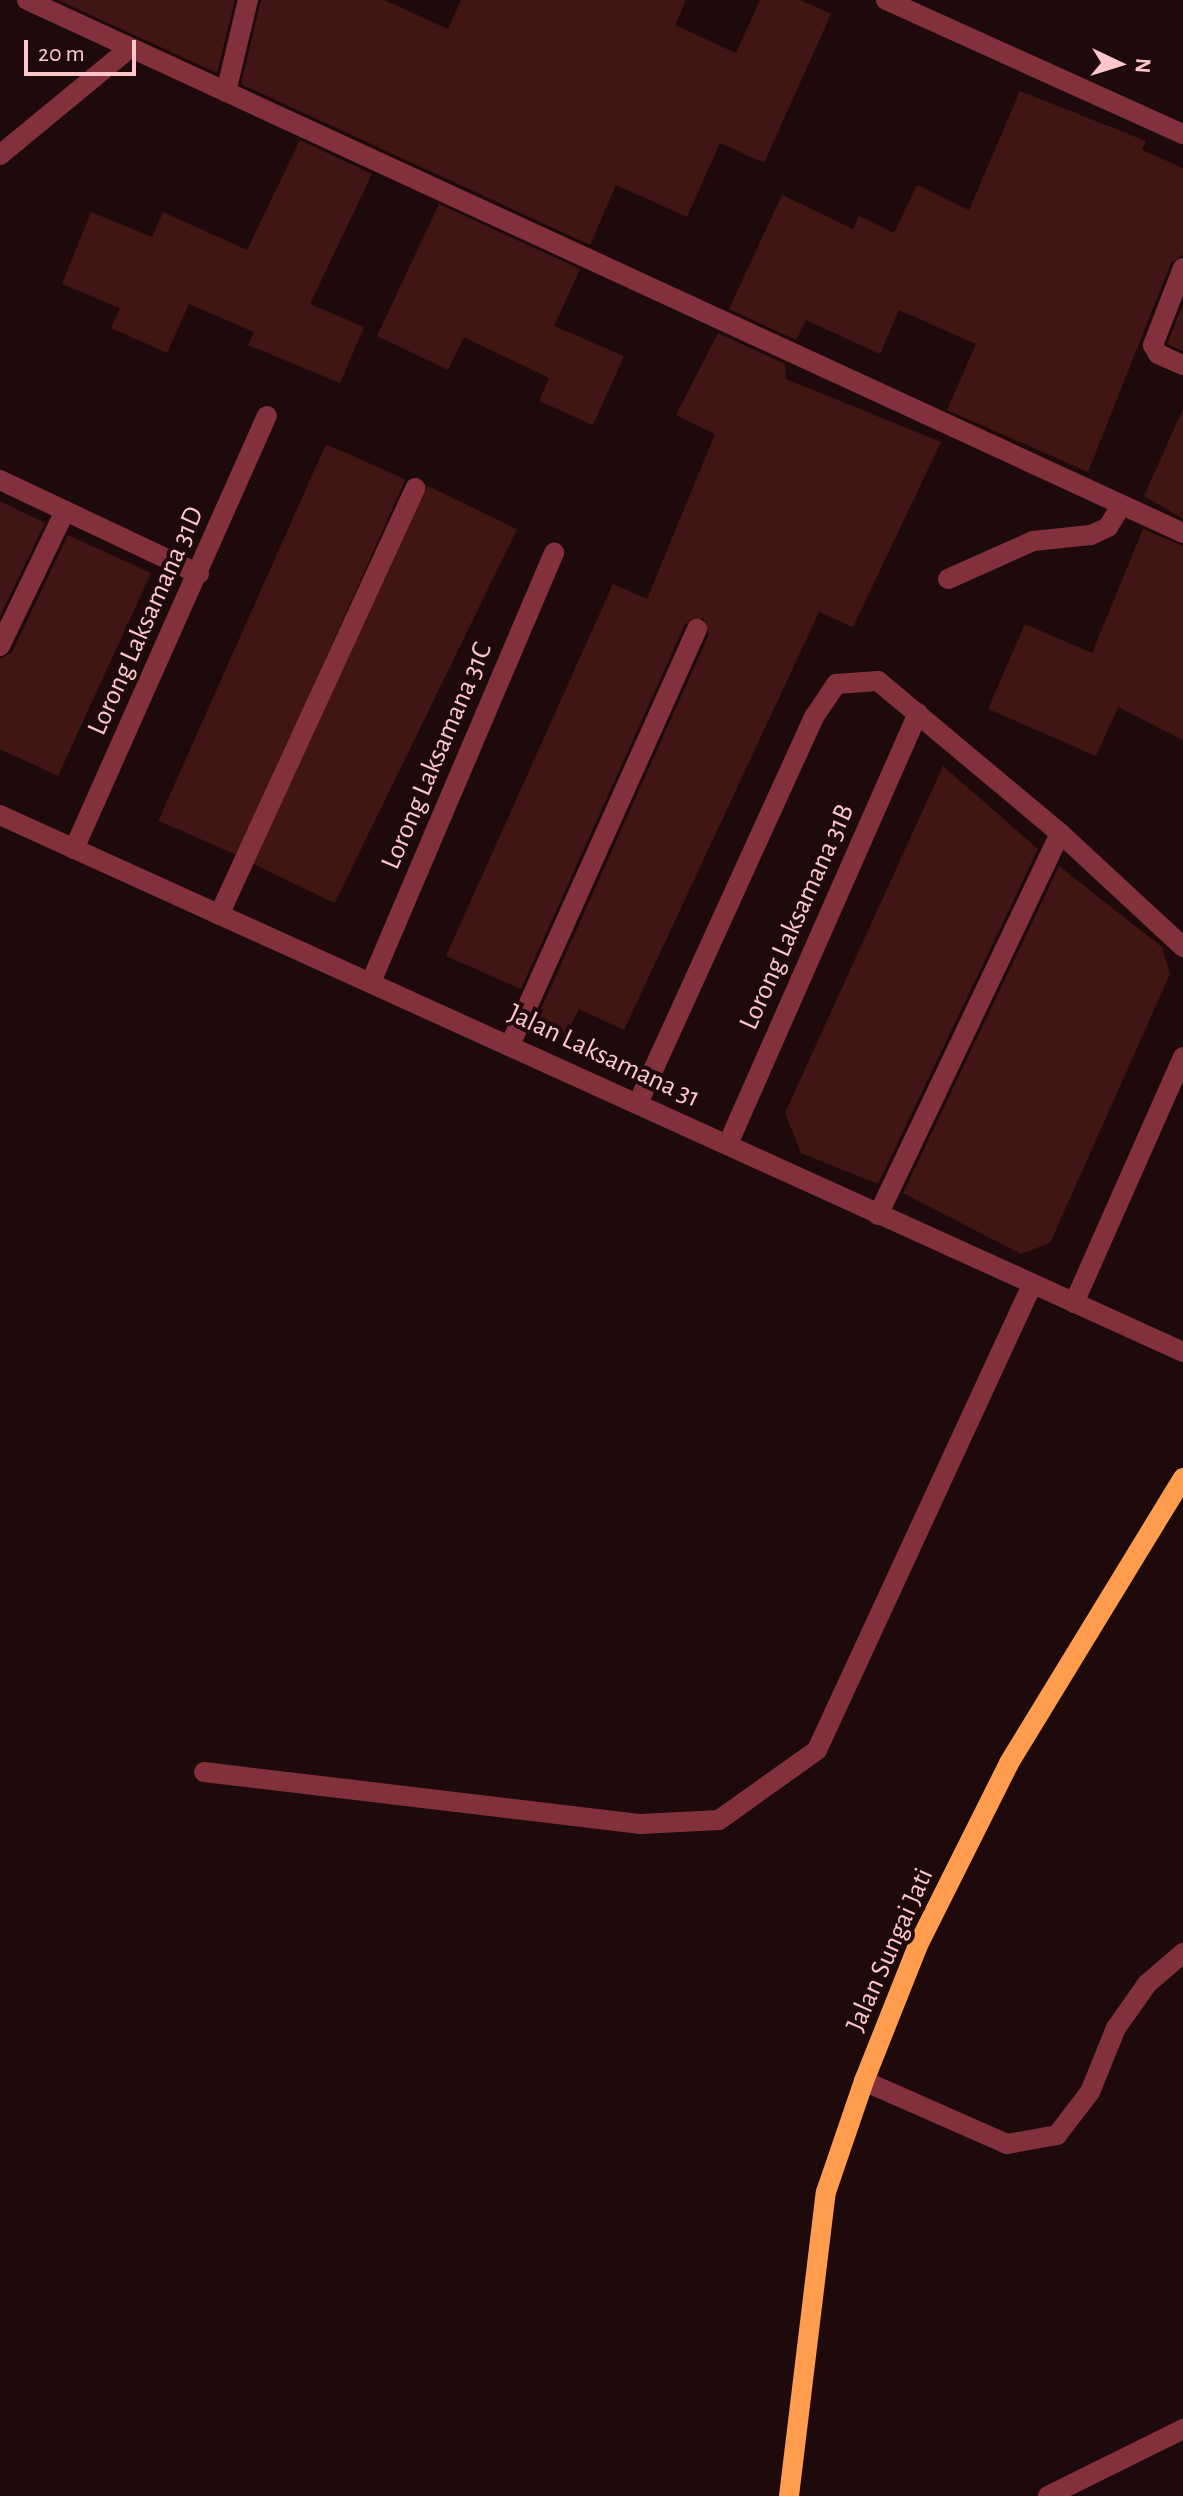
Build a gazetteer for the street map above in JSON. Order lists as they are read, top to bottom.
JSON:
{
  "streets": {
    "main road": ["Jalan Sungai Jati"],
    "street": [
      "Lorong Laksamana 31D",
      "Lorong Laksamana 31C",
      "Lorong Laksamana 31B",
      "Jalan Laksamana 31"
    ]
  },
  "crossings": [
    ["Lorong Laksamana 31D", "Jalan Laksamana 31"],
    ["Lorong Laksamana 31C", "Jalan Laksamana 31"],
    ["Lorong Laksamana 31B", "Jalan Laksamana 31"]
  ],
  "scale_bar": "20 m",
  "north": "right"
}
